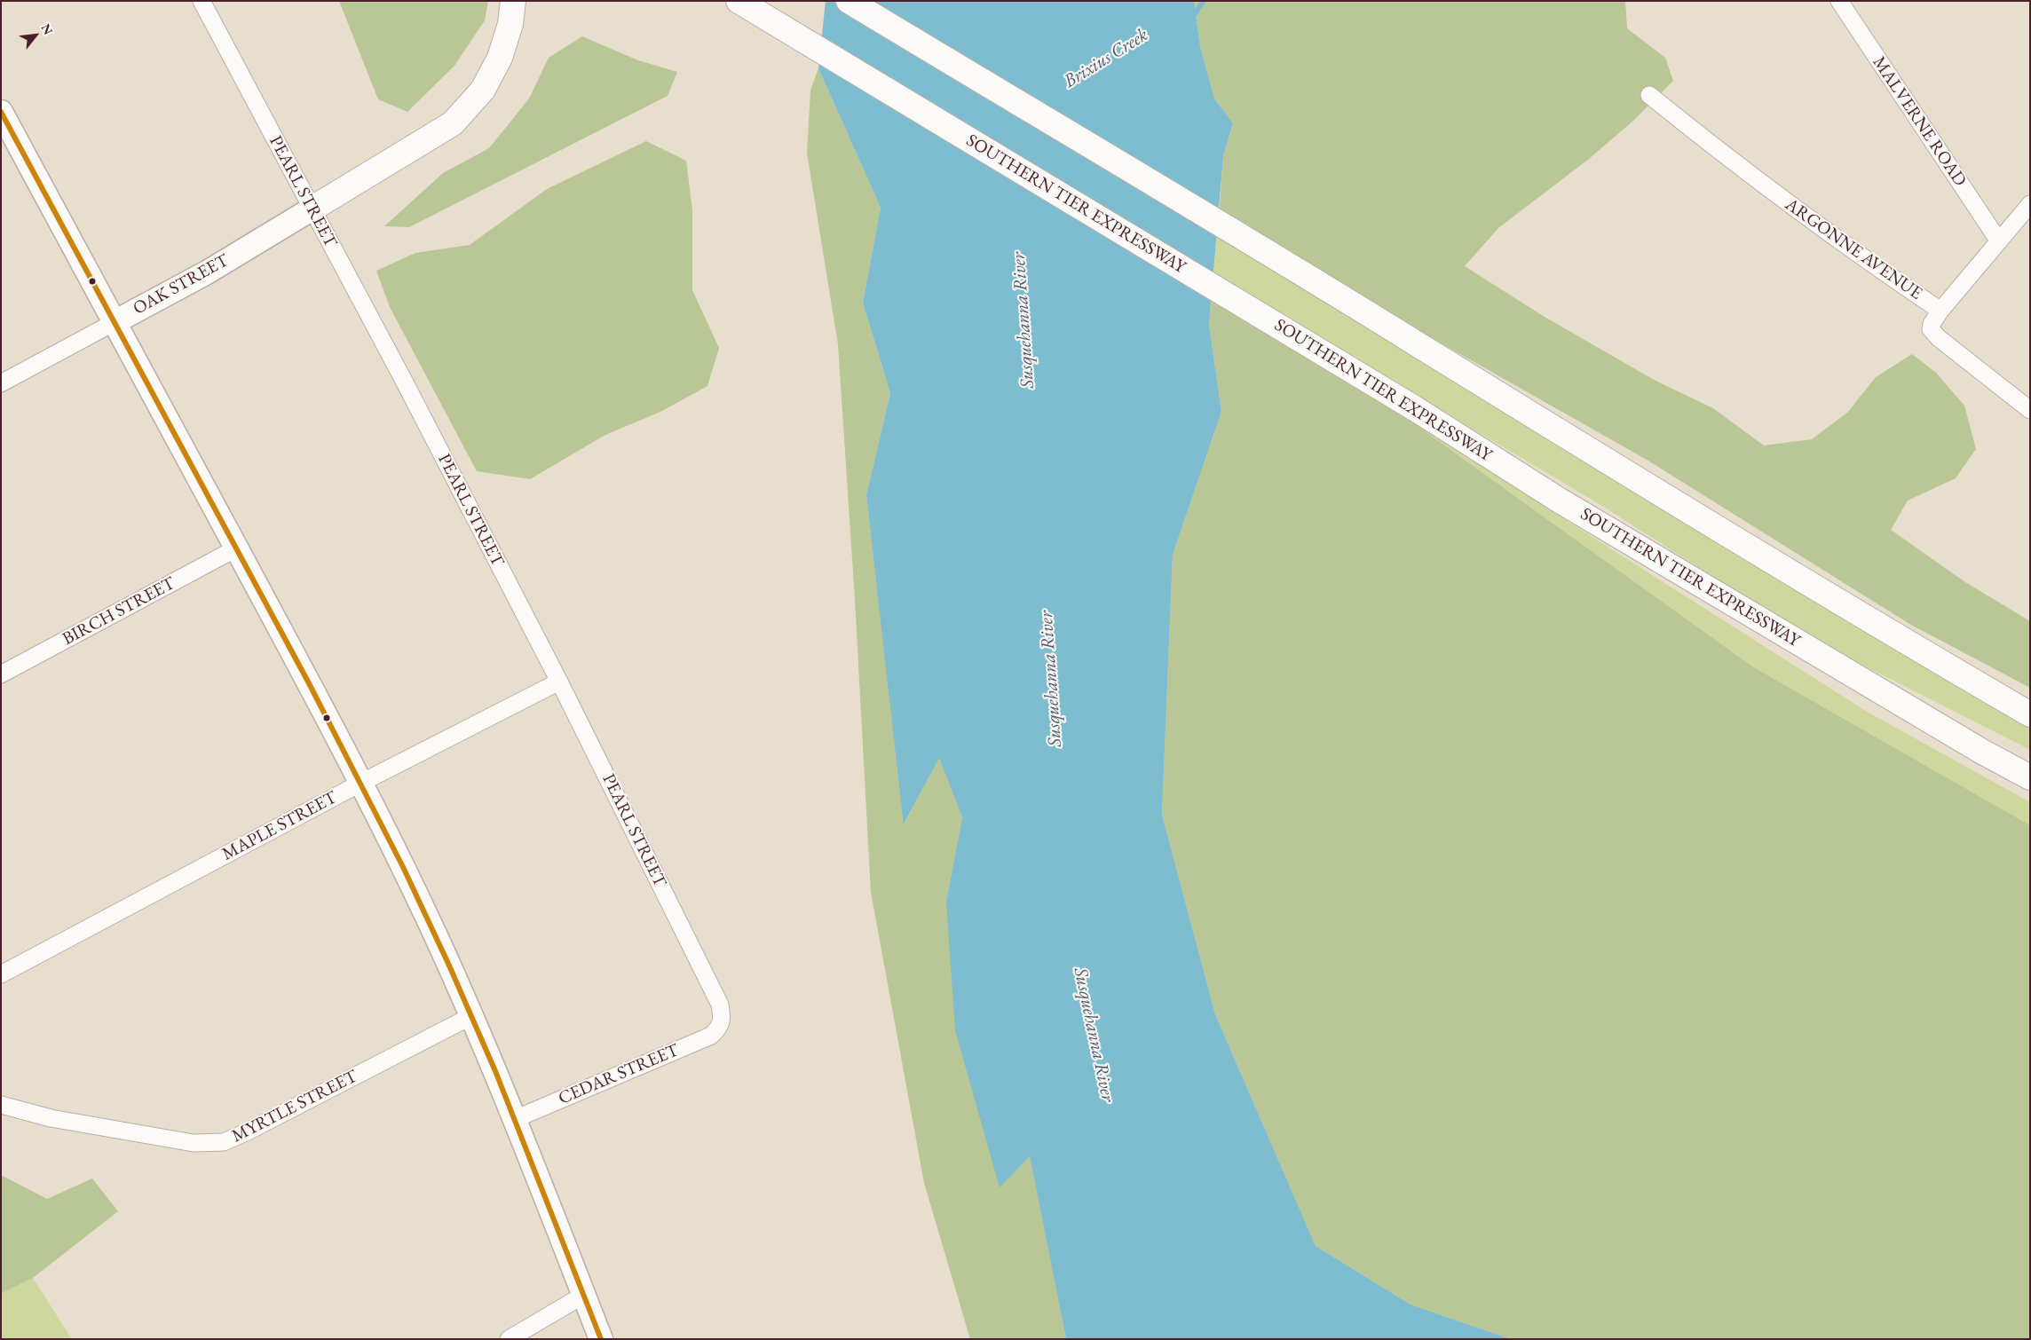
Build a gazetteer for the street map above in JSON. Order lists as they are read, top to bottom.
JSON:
{
  "streets": {
    "highway": ["SOUTHERN TIER EXPRESSWAY"],
    "street": [
      "MALVERNE ROAD",
      "PEARL STREET",
      "ARGONNE AVENUE",
      "OAK STREET",
      "BIRCH STREET",
      "MAPLE STREET",
      "CEDAR STREET",
      "MYRTLE STREET"
    ]
  },
  "crossings": [
    ["PEARL STREET", "OAK STREET"],
    ["PEARL STREET", "MAPLE STREET"],
    ["PEARL STREET", "CEDAR STREET"]
  ],
  "water": ["Brixius Creek", "Susquehanna River"],
  "north": "top right"
}
